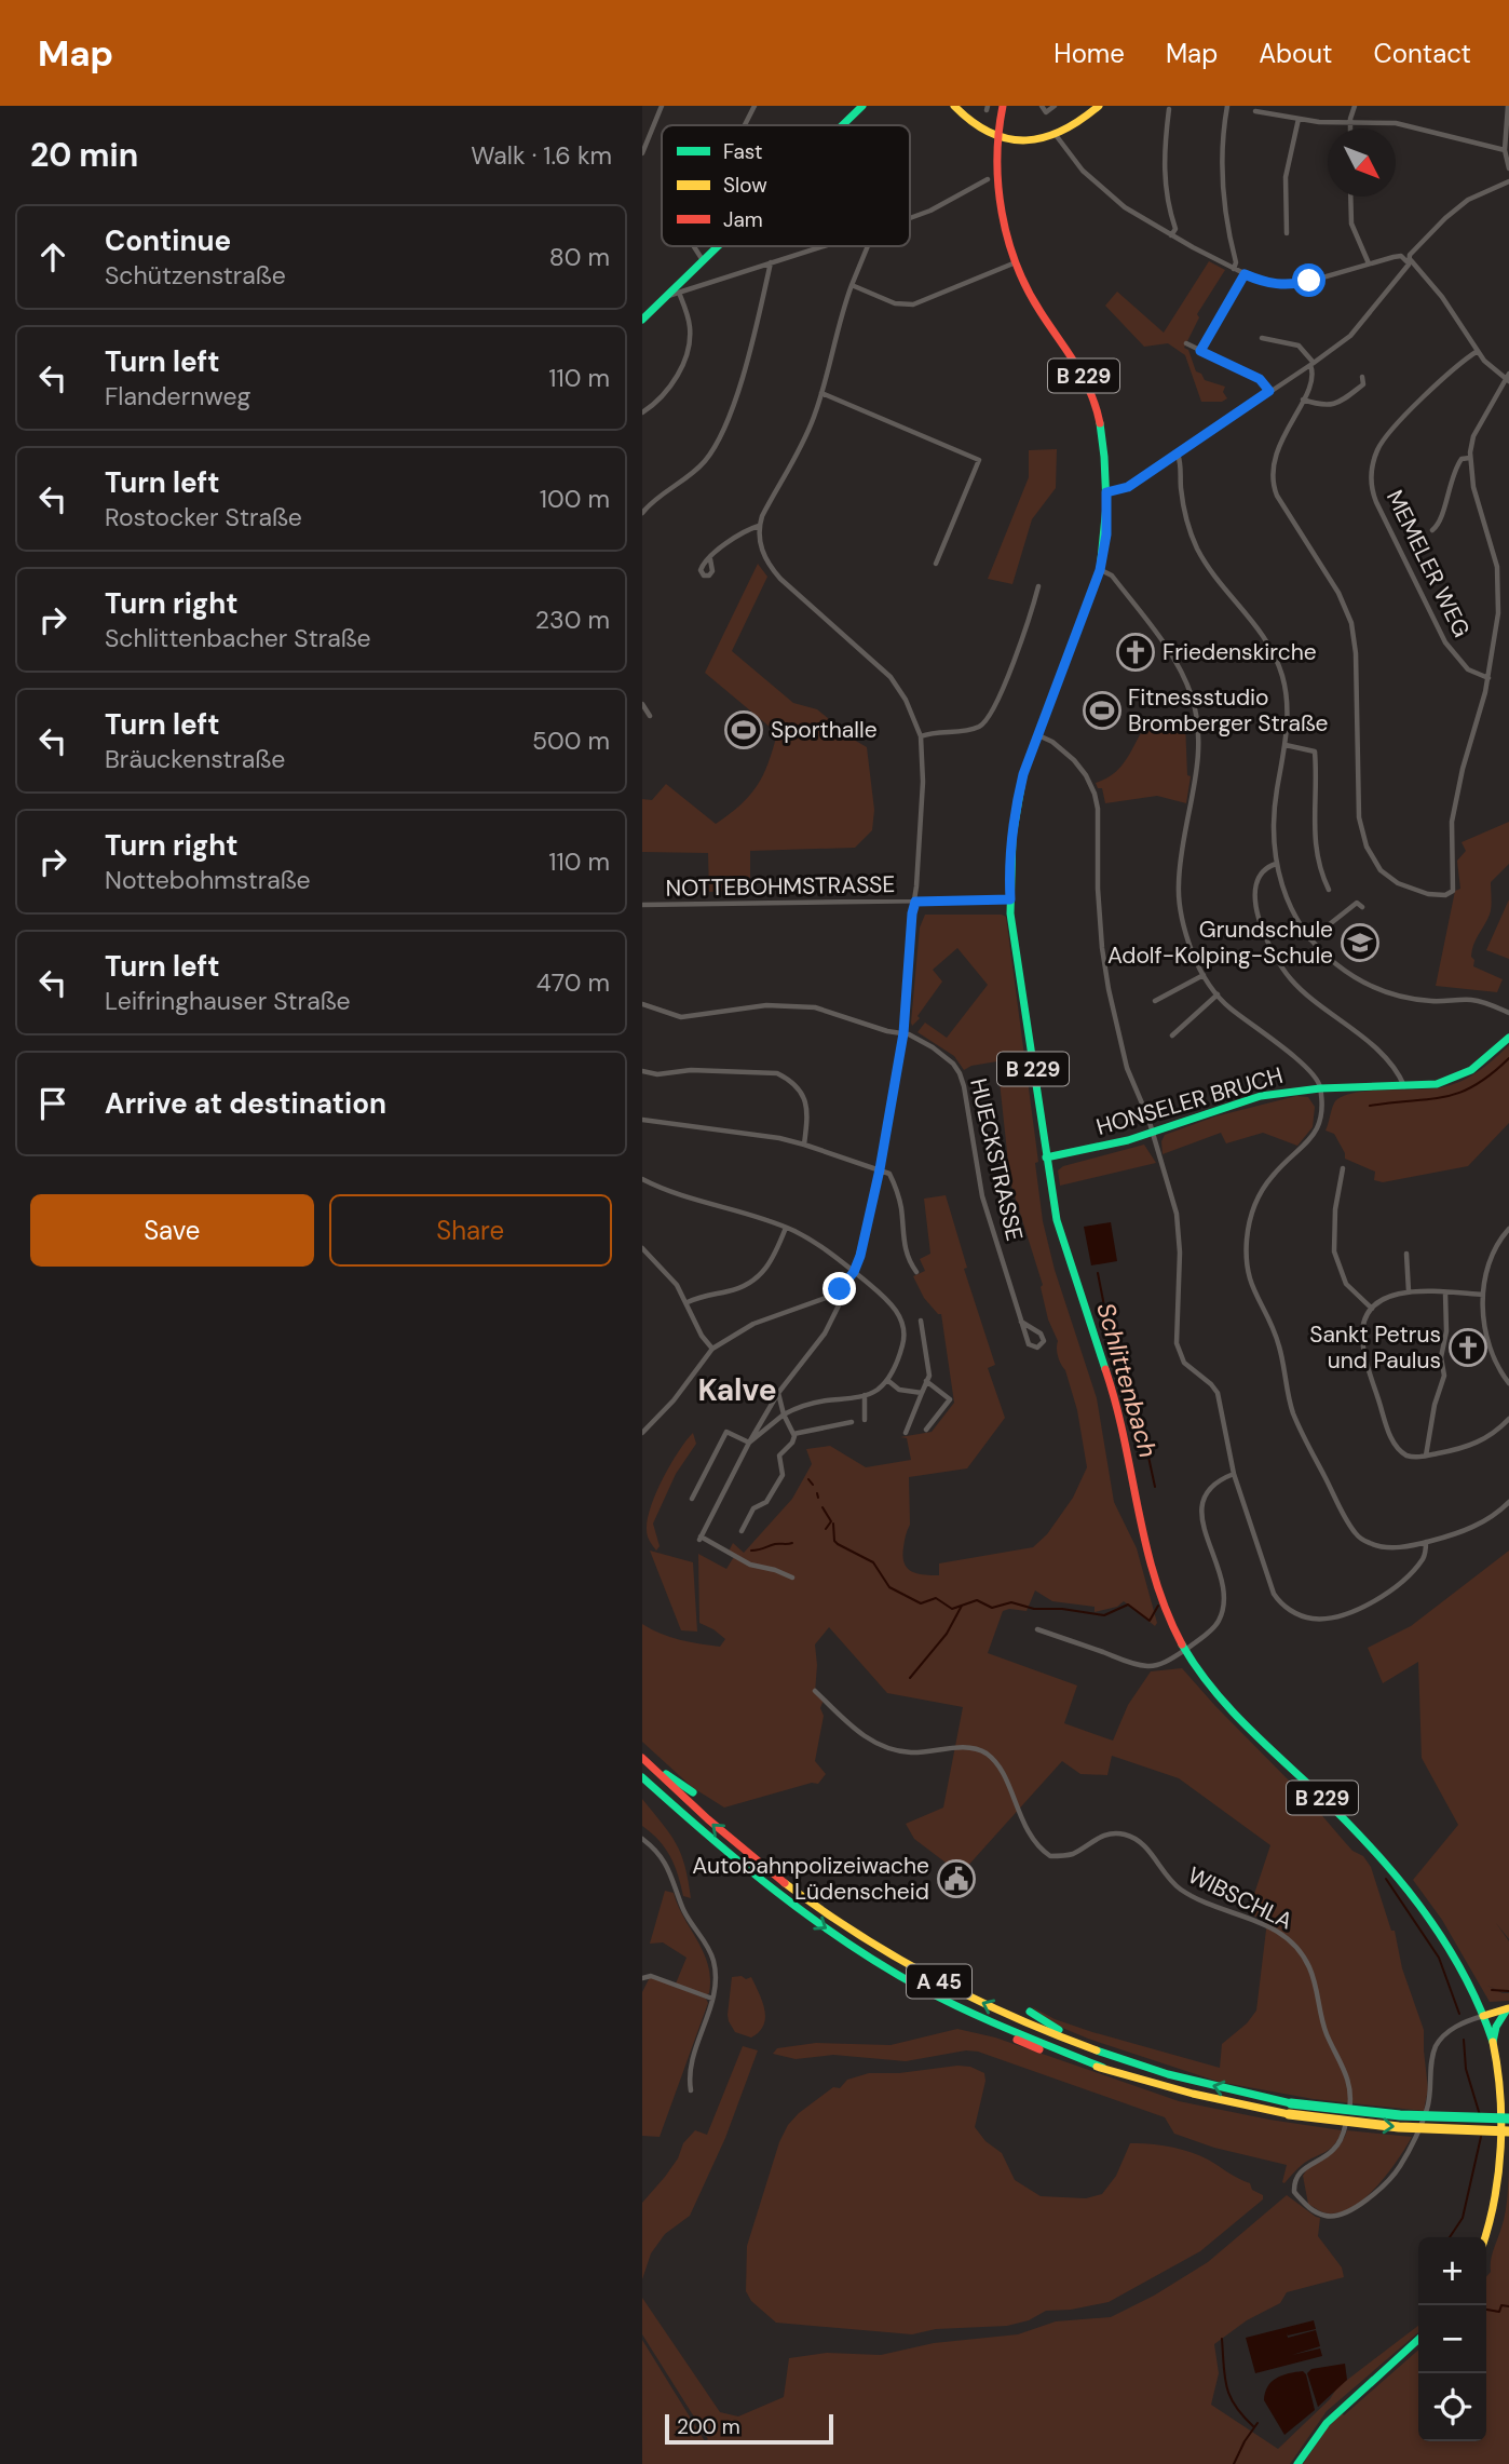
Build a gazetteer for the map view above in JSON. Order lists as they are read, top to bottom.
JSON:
{
  "streets": {
    "main road": ["B 229", "HONSELER BRUCH", "A 45"],
    "street": [
      "MEMELER WEG",
      "NOTTEBOHMSTRASSE",
      "HUECKSTRASSE",
      "WIBSCHLA"
    ]
  },
  "crossings": [
    ["B 229", "NOTTEBOHMSTRASSE"],
    ["B 229", "HONSELER BRUCH"],
    ["B 229", "WIBSCHLA"]
  ],
  "districts": ["Kalve"],
  "water": ["Schlittenbach"],
  "places": {
    "church": ["Friedenskirche", "Sankt Petrus und Paulus"],
    "sports": ["Fitnessstudio Bromberger Straße", "Sporthalle"],
    "school or university": ["Grundschule Adolf-Kolping-Schule"],
    "public building": ["Autobahnpolizeiwache Lüdenscheid"]
  },
  "legend": ["Fast", "Slow", "Jam"],
  "scale_bar": "200 m",
  "north": "bottom right",
  "page": {
    "header": "Map",
    "nav": [
      "Home",
      "Map",
      "About",
      "Contact"
    ],
    "heading": ["20 min", "Walk · 1.6 km"],
    "list": [
      ["Continue", "Schützenstraße", "80 m"],
      ["Turn left", "Flandernweg", "110 m"],
      ["Turn left", "Rostocker Straße", "100 m"],
      ["Turn right", "Schlittenbacher Straße", "230 m"],
      ["Turn left", "Bräuckenstraße", "500 m"],
      ["Turn right", "Nottebohmstraße", "110 m"],
      ["Turn left", "Leifringhauser Straße", "470 m"],
      "Arrive at destination"
    ],
    "buttons": ["Save", "Share"],
    "map_buttons": ["+", "−"],
    "scale": "200 m"
  }
}
